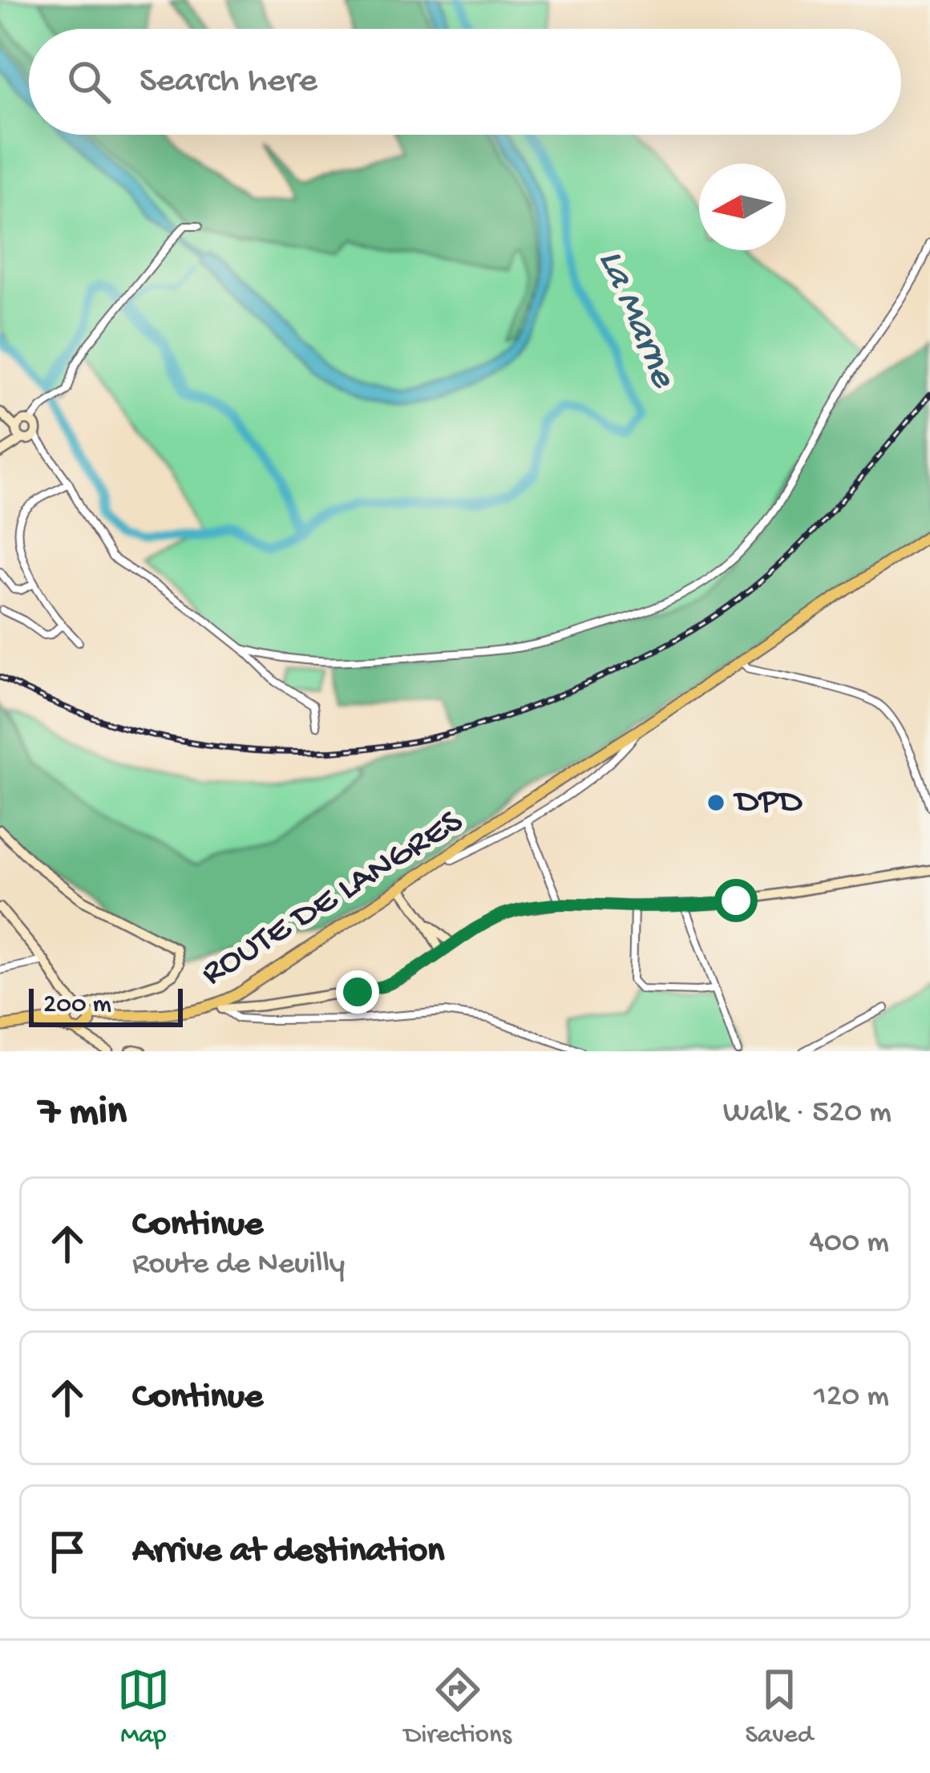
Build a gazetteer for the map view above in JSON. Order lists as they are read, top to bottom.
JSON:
{
  "streets": {
    "main road": ["ROUTE DE LANGRES"]
  },
  "water": ["La Marne"],
  "places": ["DPD"],
  "scale_bar": "200 m",
  "north": "left",
  "page": {
    "search": "Search here",
    "scale": "200 m",
    "heading": ["7 min", "Walk · 520 m"],
    "list": [
      ["Continue", "Route de Neuilly", "400 m"],
      ["Continue", "120 m"],
      "Arrive at destination"
    ],
    "nav": ["Map", "Directions", "Saved"]
  }
}
